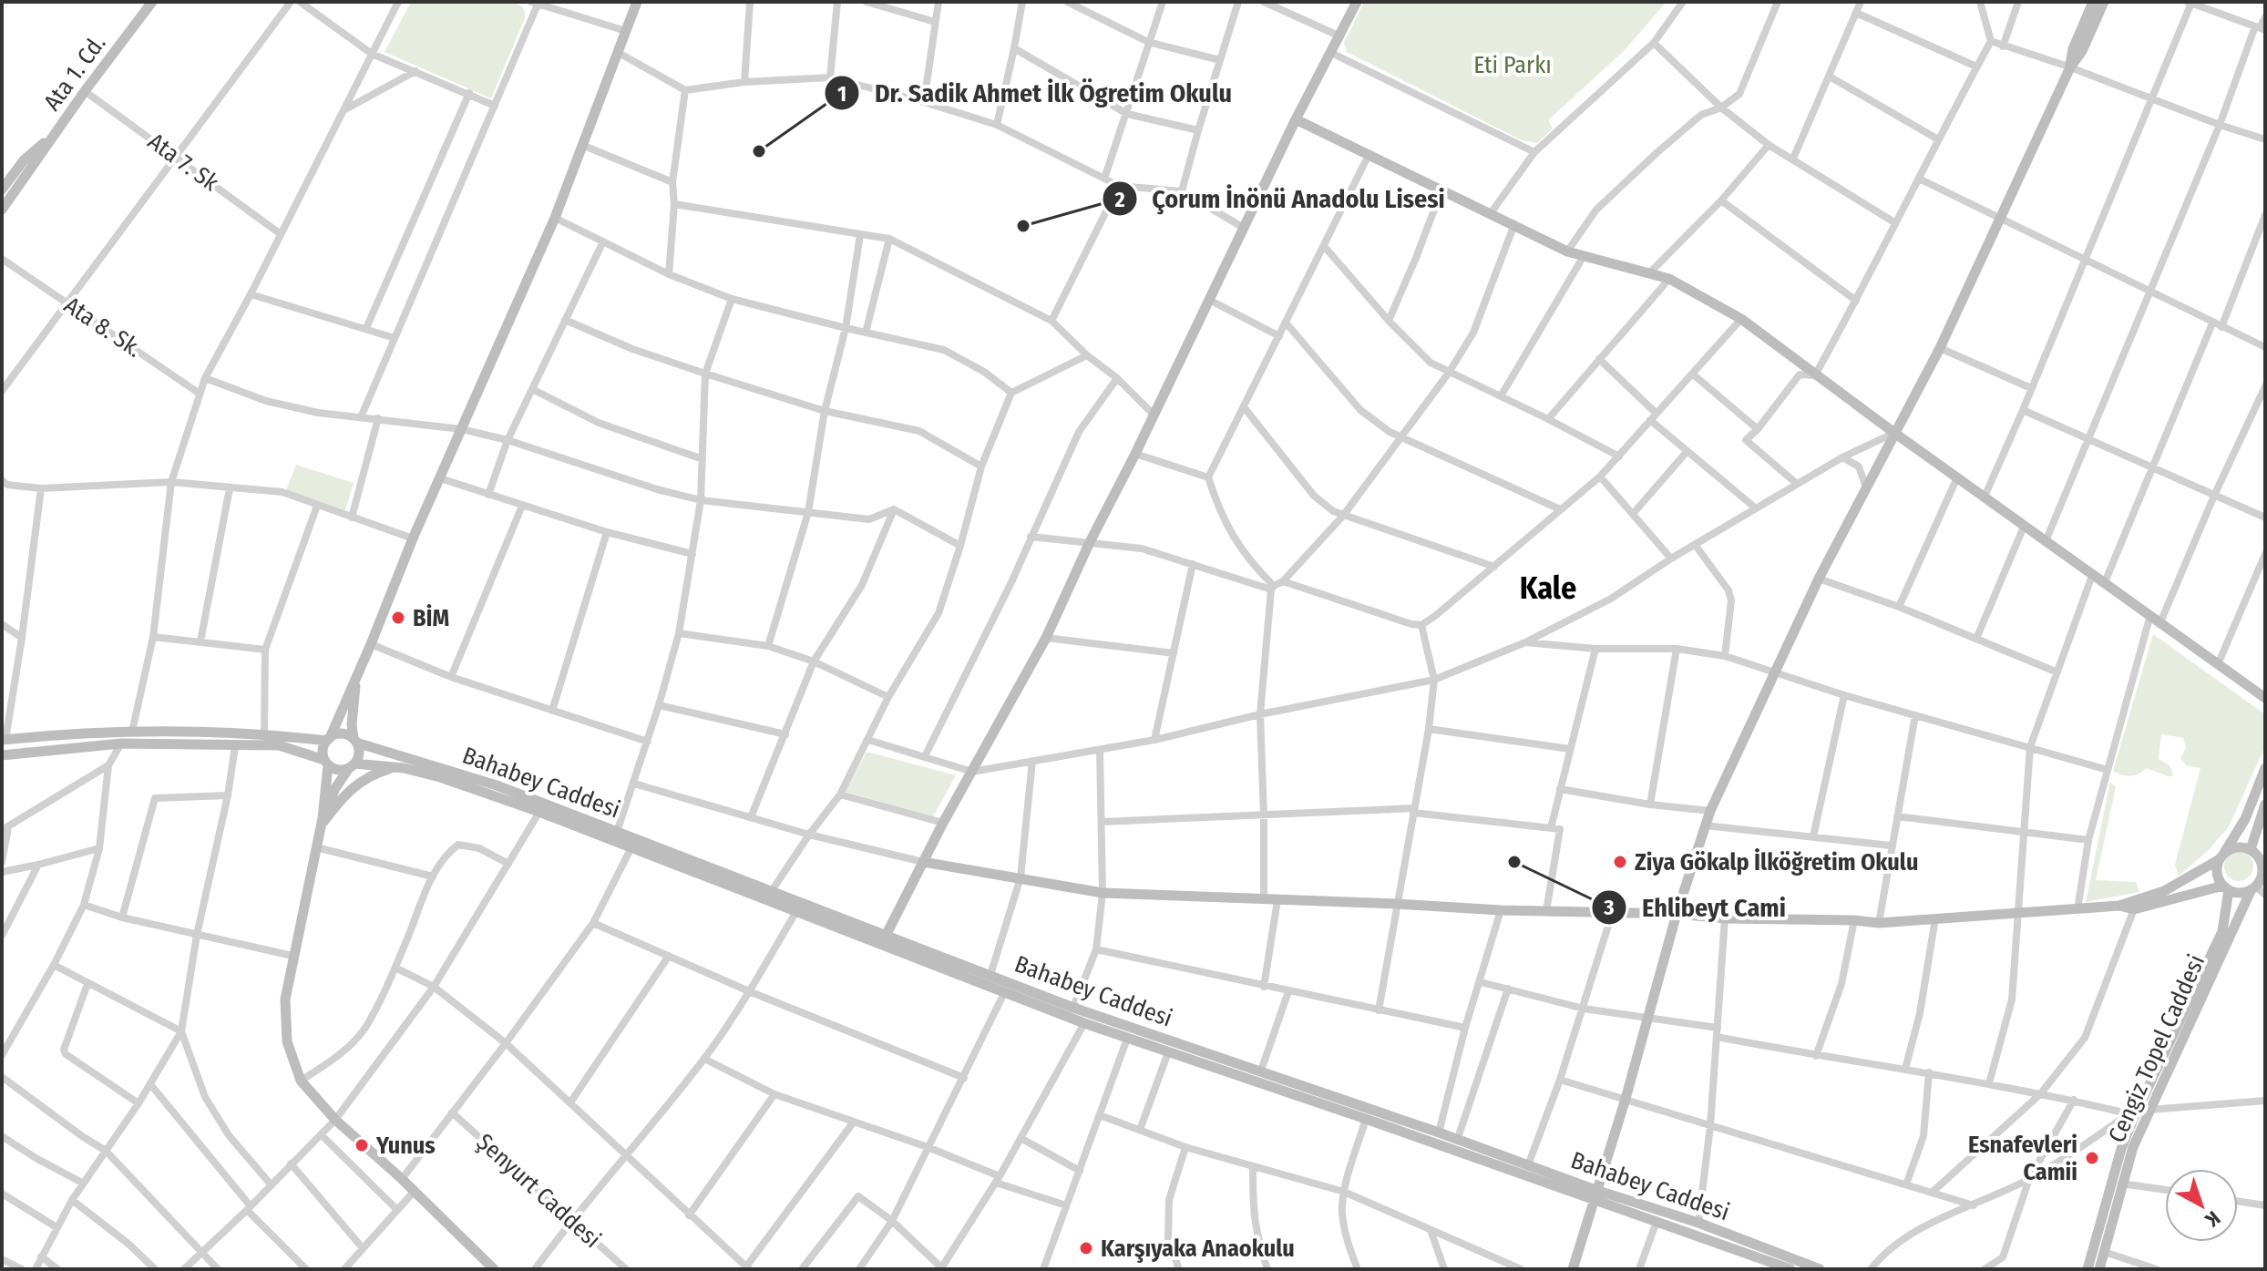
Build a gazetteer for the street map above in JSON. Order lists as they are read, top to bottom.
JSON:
{
  "streets": {
    "street": [
      "Ata 1. Cd.",
      "Ata 7. Sk",
      "Ata 8. Sk.",
      "Bahabey Caddesi",
      "Cengiz Topel Caddesi",
      "Şenyurt Caddesi"
    ]
  },
  "crossings": [
    ["Ata 1. Cd.", "Ata 7. Sk"]
  ],
  "districts": ["Kale"],
  "parks": ["Eti Parkı"],
  "places": [
    "Dr. Sadik Ahmet İlk Ögretim Okulu",
    "Çorum İnönü Anadolu Lisesi",
    "BİM",
    "Ehlibeyt Cami",
    "Ziya Gökalp İlköğretim Okulu",
    "Yunus",
    "Esnafevleri Camii",
    "Karşıyaka Anaokulu"
  ],
  "north": "bottom right"
}
